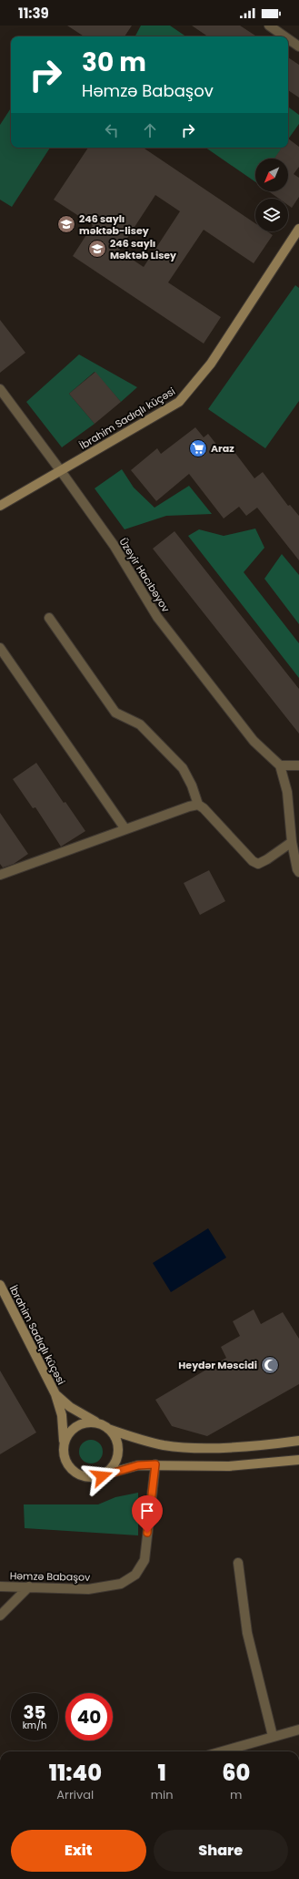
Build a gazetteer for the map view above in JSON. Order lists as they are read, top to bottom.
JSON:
{
  "streets": {
    "street": ["İbrahim Sadıqlı küçəsi", "Üzeyir Hacıbəyov", "Həmzə Babaşov"]
  },
  "crossings": [
    ["İbrahim Sadıqlı küçəsi", "Üzeyir Hacıbəyov"]
  ],
  "places": {
    "school or university": ["246 saylı məktəb-lisey", "246 saylı Məktəb Lisey"],
    "supermarket": ["Araz"],
    "mosque": ["Heydər Məscidi"]
  },
  "north": "bottom left",
  "page": {
    "status": "11:39",
    "turn": ["30 m", "Həmzə Babaşov"],
    "speed": "35 km/h",
    "limit": "40",
    "eta": [
      "11:40",
      "Arrival",
      "1",
      "min",
      "60",
      "m"
    ],
    "buttons": ["Exit", "Share"]
  }
}
